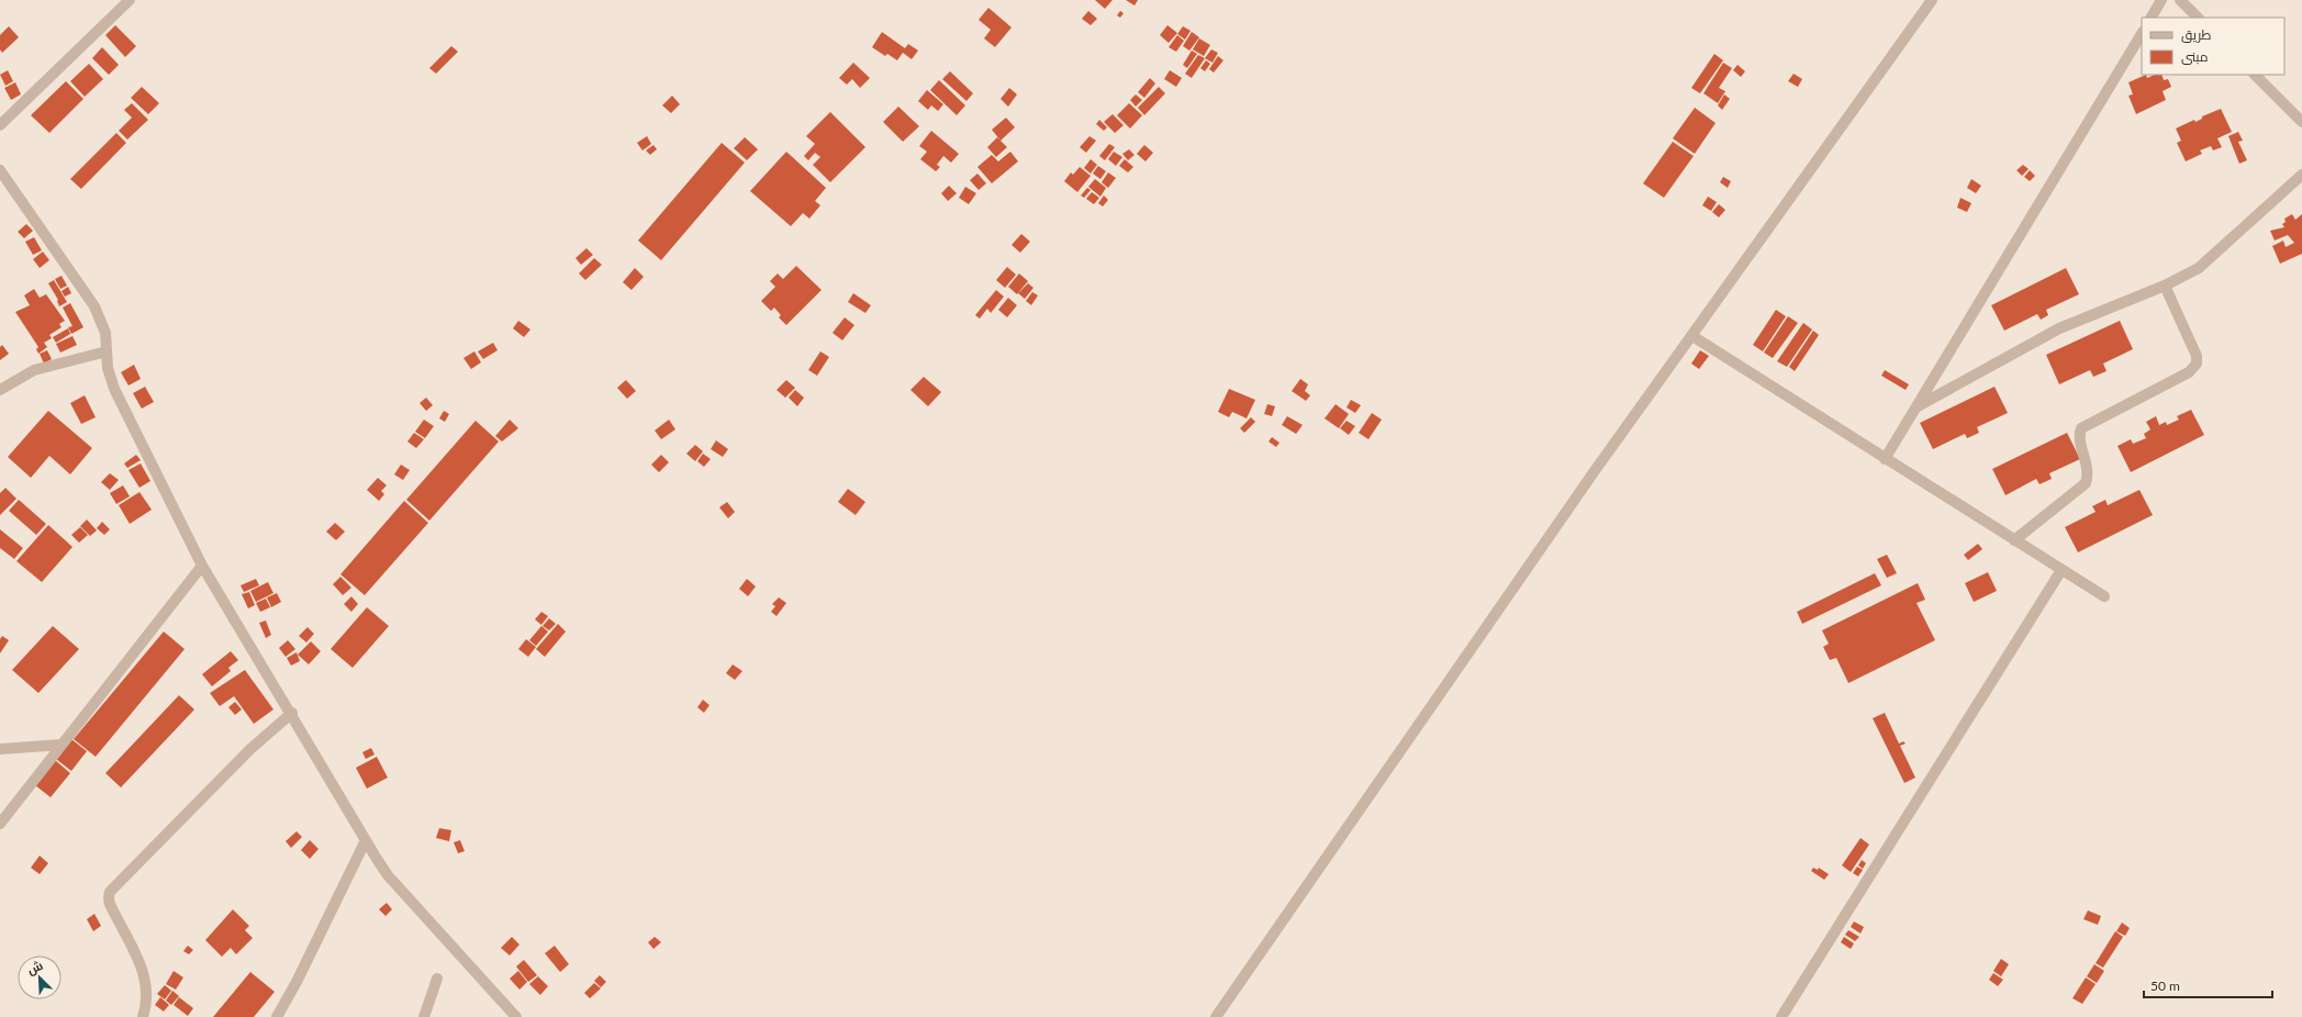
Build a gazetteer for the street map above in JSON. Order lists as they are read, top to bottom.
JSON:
{
  "legend": ["طريق", "مبنى"],
  "scale_bar": "50 m",
  "north": "top left"
}
